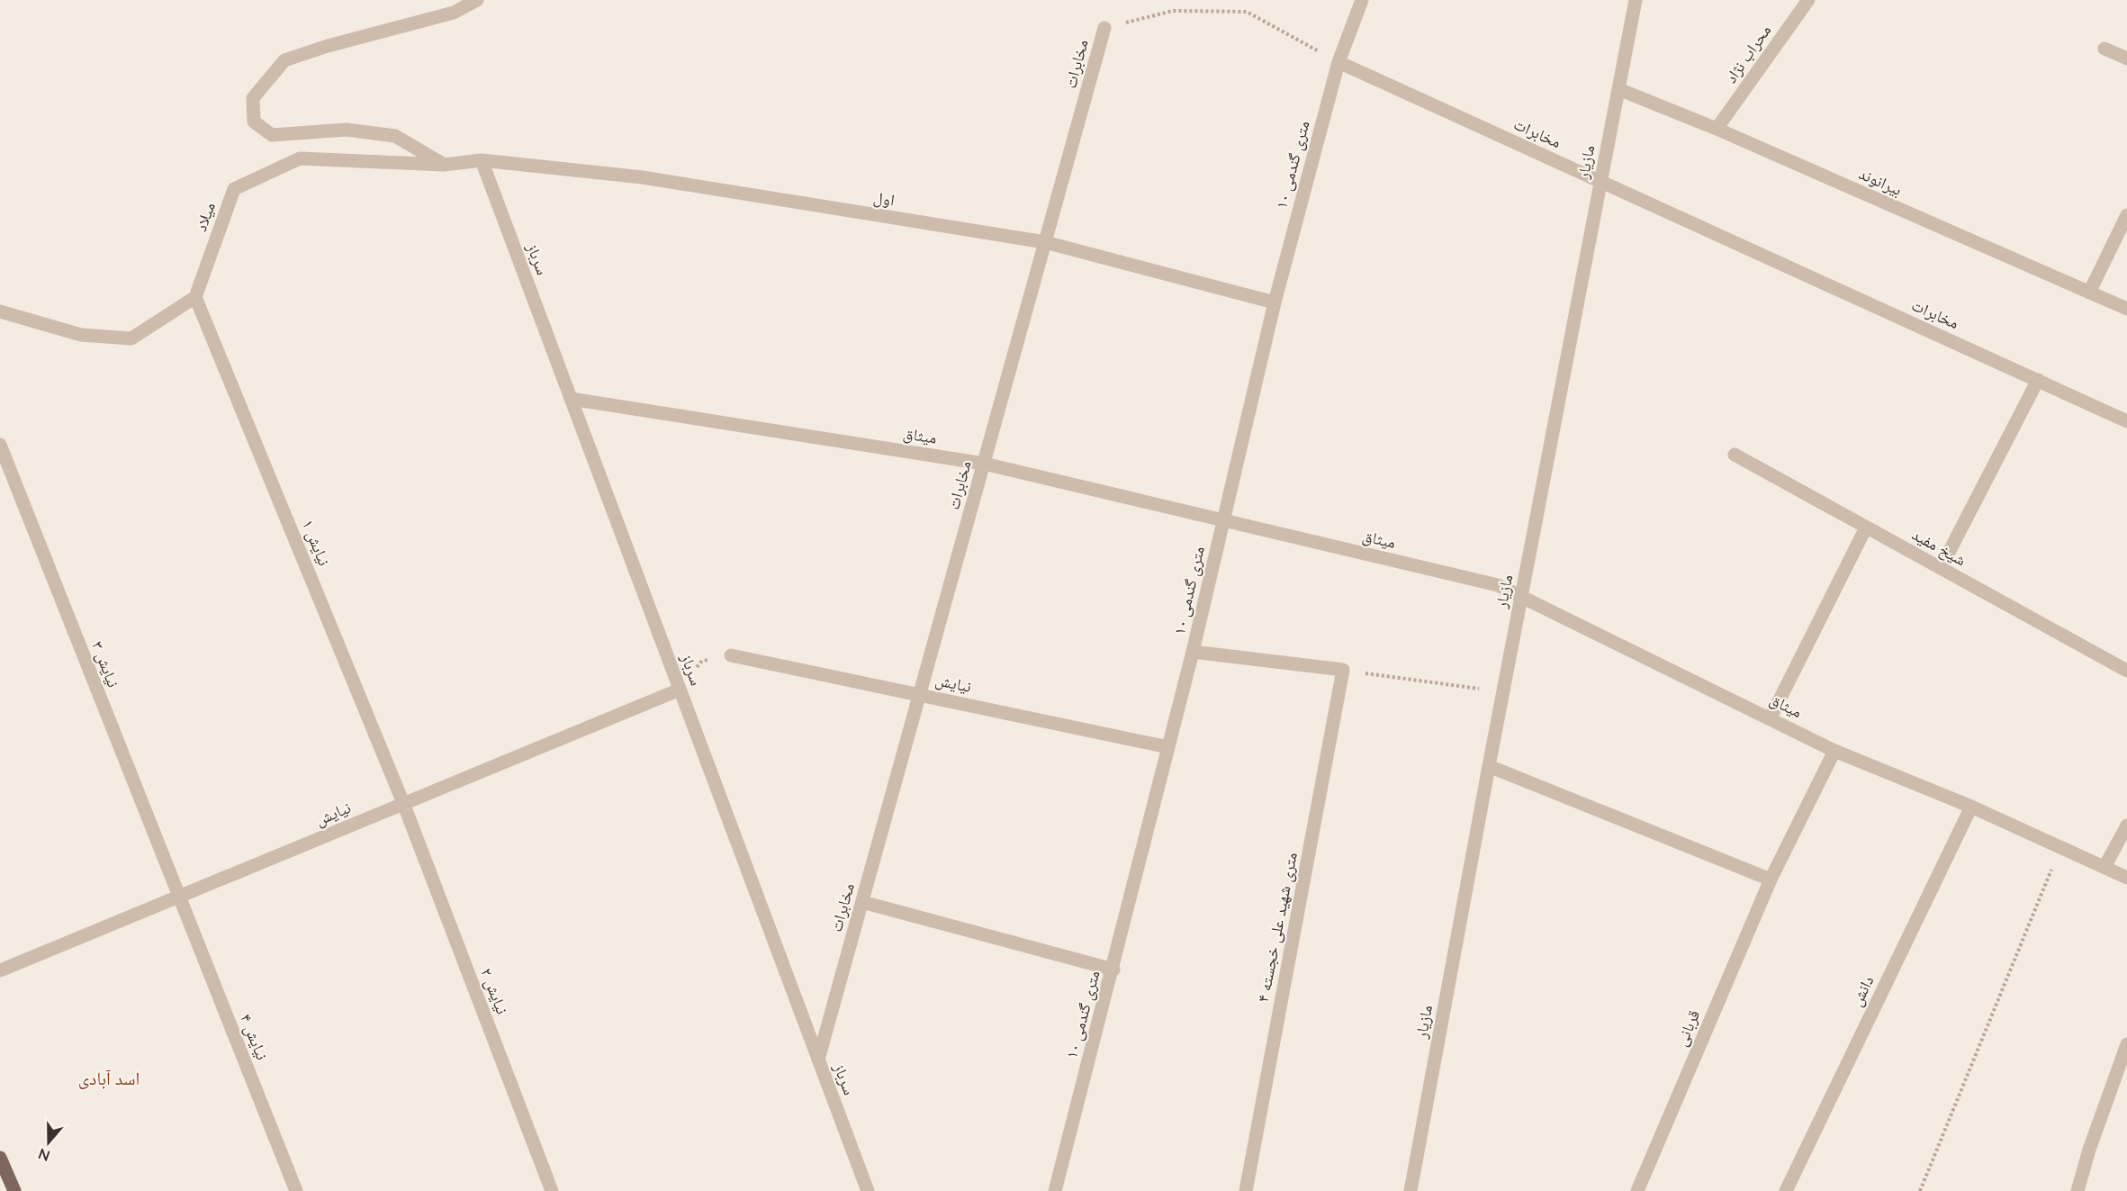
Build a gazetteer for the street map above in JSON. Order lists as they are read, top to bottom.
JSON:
{
  "streets": {
    "street": [
      "محراب نژاد",
      "مخابرات",
      "مازیار",
      "۱۰ متری گندمی",
      "بیرانوند",
      "اول",
      "میلاد",
      "سرباز",
      "میثاق",
      "نیایش ۱",
      "شیخ مفید",
      "نیایش ۳",
      "نیایش",
      "۴ متری شهید علی خجسته",
      "نیایش ۲",
      "دانش",
      "قربانی",
      "نیایش ۴"
    ]
  },
  "crossings": [
    ["محراب نژاد", "بیرانوند"],
    ["مخابرات", "مازیار"],
    ["مخابرات", "۱۰ متری گندمی"],
    ["مخابرات", "اول"],
    ["مخابرات", "سرباز"],
    ["مخابرات", "میثاق"],
    ["مخابرات", "نیایش"],
    ["مازیار", "بیرانوند"],
    ["مازیار", "میثاق"],
    ["۱۰ متری گندمی", "اول"],
    ["۱۰ متری گندمی", "میثاق"],
    ["۱۰ متری گندمی", "نیایش"],
    ["اول", "میلاد"],
    ["اول", "سرباز"],
    ["میلاد", "سرباز"],
    ["میلاد", "نیایش ۱"],
    ["سرباز", "میثاق"],
    ["سرباز", "نیایش"],
    ["میثاق", "دانش"],
    ["میثاق", "قربانی"],
    ["نیایش ۱", "نیایش"],
    ["نیایش ۱", "نیایش ۲"],
    ["نیایش ۳", "نیایش"],
    ["نیایش ۳", "نیایش ۴"],
    ["نیایش", "نیایش ۲"],
    ["نیایش", "نیایش ۴"]
  ],
  "districts": ["اسد آبادی"],
  "north": "bottom"
}
